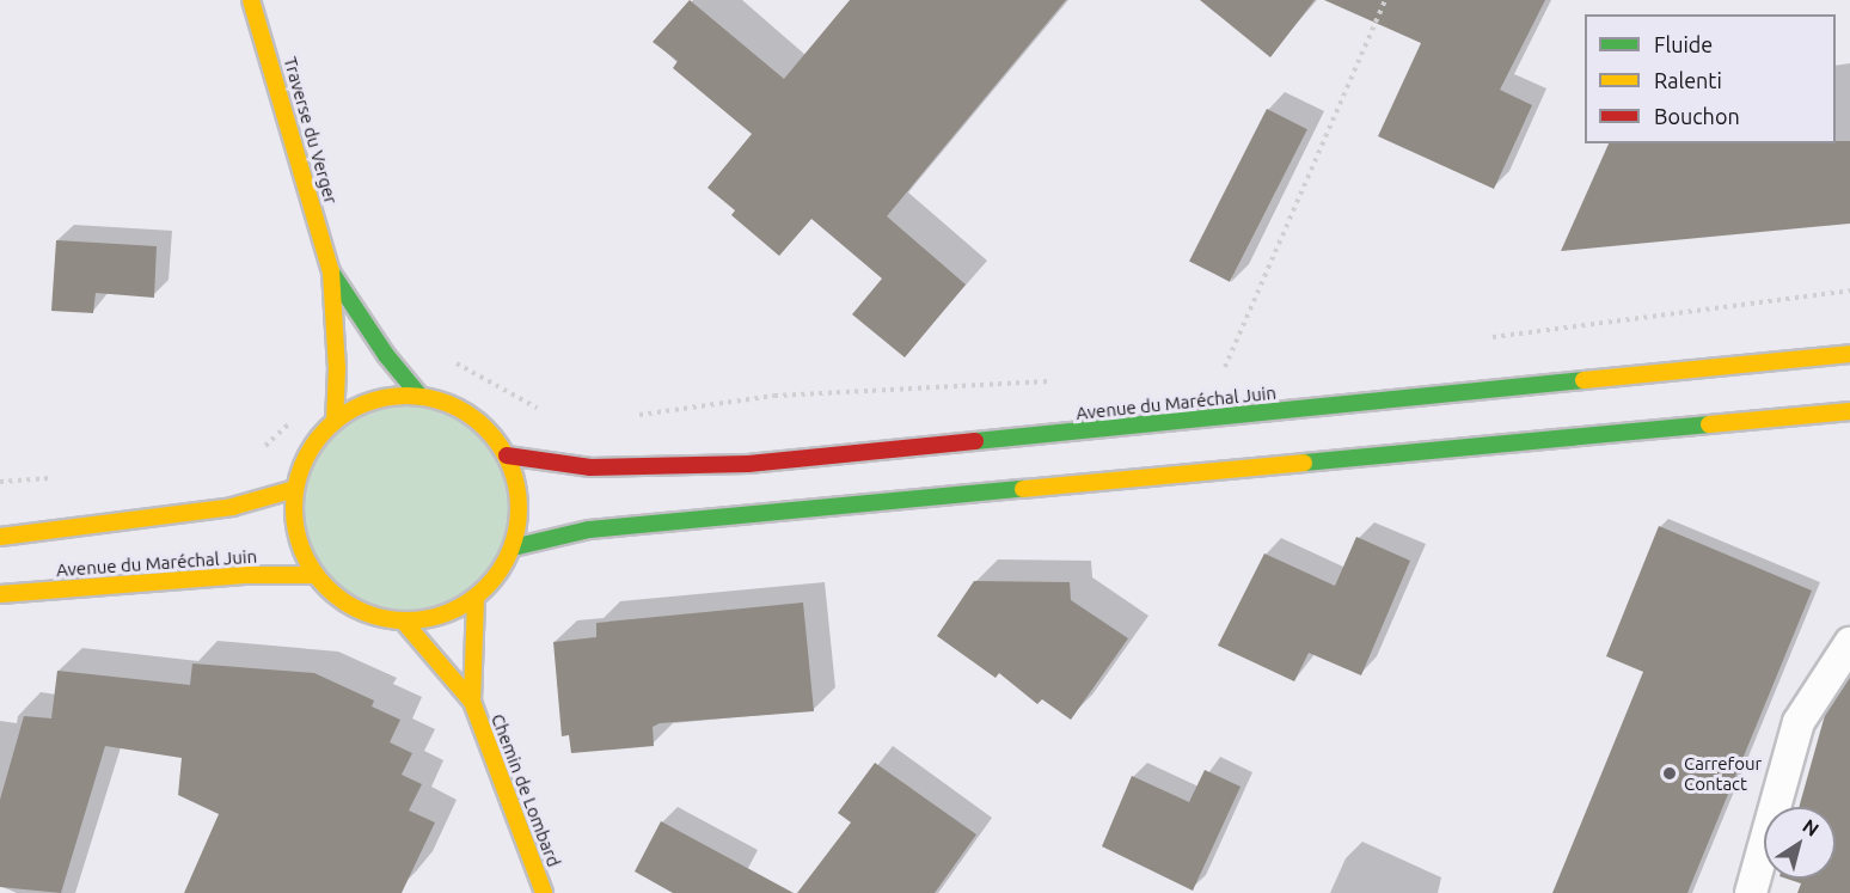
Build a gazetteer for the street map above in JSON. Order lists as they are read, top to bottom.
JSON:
{
  "streets": {
    "main road": ["Traverse du Verger", "Avenue du Maréchal Juin", "Chemin de Lombard"]
  },
  "crossings": [
    ["Traverse du Verger", "Avenue du Maréchal Juin"],
    ["Traverse du Verger", "Chemin de Lombard"],
    ["Avenue du Maréchal Juin", "Chemin de Lombard"]
  ],
  "places": ["Carrefour Contact"],
  "legend": ["Fluide", "Ralenti", "Bouchon"],
  "north": "top right"
}
